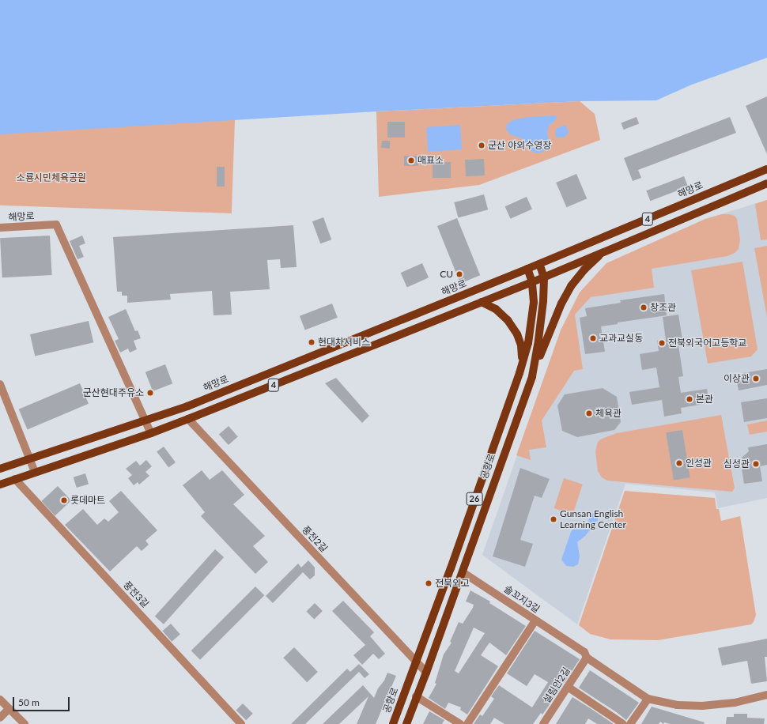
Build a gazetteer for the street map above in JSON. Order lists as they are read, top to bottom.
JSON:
{
  "streets": {
    "main road": [
      "해망로",
      "4",
      "공항로",
      "26"
    ],
    "street": [
      "풍전2길",
      "풍전3길",
      "솔꼬지3길",
      "설림안2길"
    ]
  },
  "crossings": [
    ["해망로", "4"],
    ["해망로", "공항로"],
    ["4", "공항로"],
    ["4", "26"],
    ["4", "풍전2길"],
    ["4", "풍전3길"],
    ["공항로", "26"],
    ["공항로", "풍전2길"],
    ["공항로", "솔꼬지3길"],
    ["솔꼬지3길", "설림안2길"]
  ],
  "parks": ["소룡시민체육공원"],
  "places": [
    "군산 야외수영장",
    "매표소",
    "CU",
    "창조관",
    "교과교실동",
    "현대차서비스",
    "전북외국어고등학교",
    "이상관",
    "군산현대주유소",
    "본관",
    "체육관",
    "인성관",
    "심성관",
    "롯데마트",
    "Gunsan English Learning Center",
    "전북외고"
  ],
  "scale_bar": "50 m"
}
